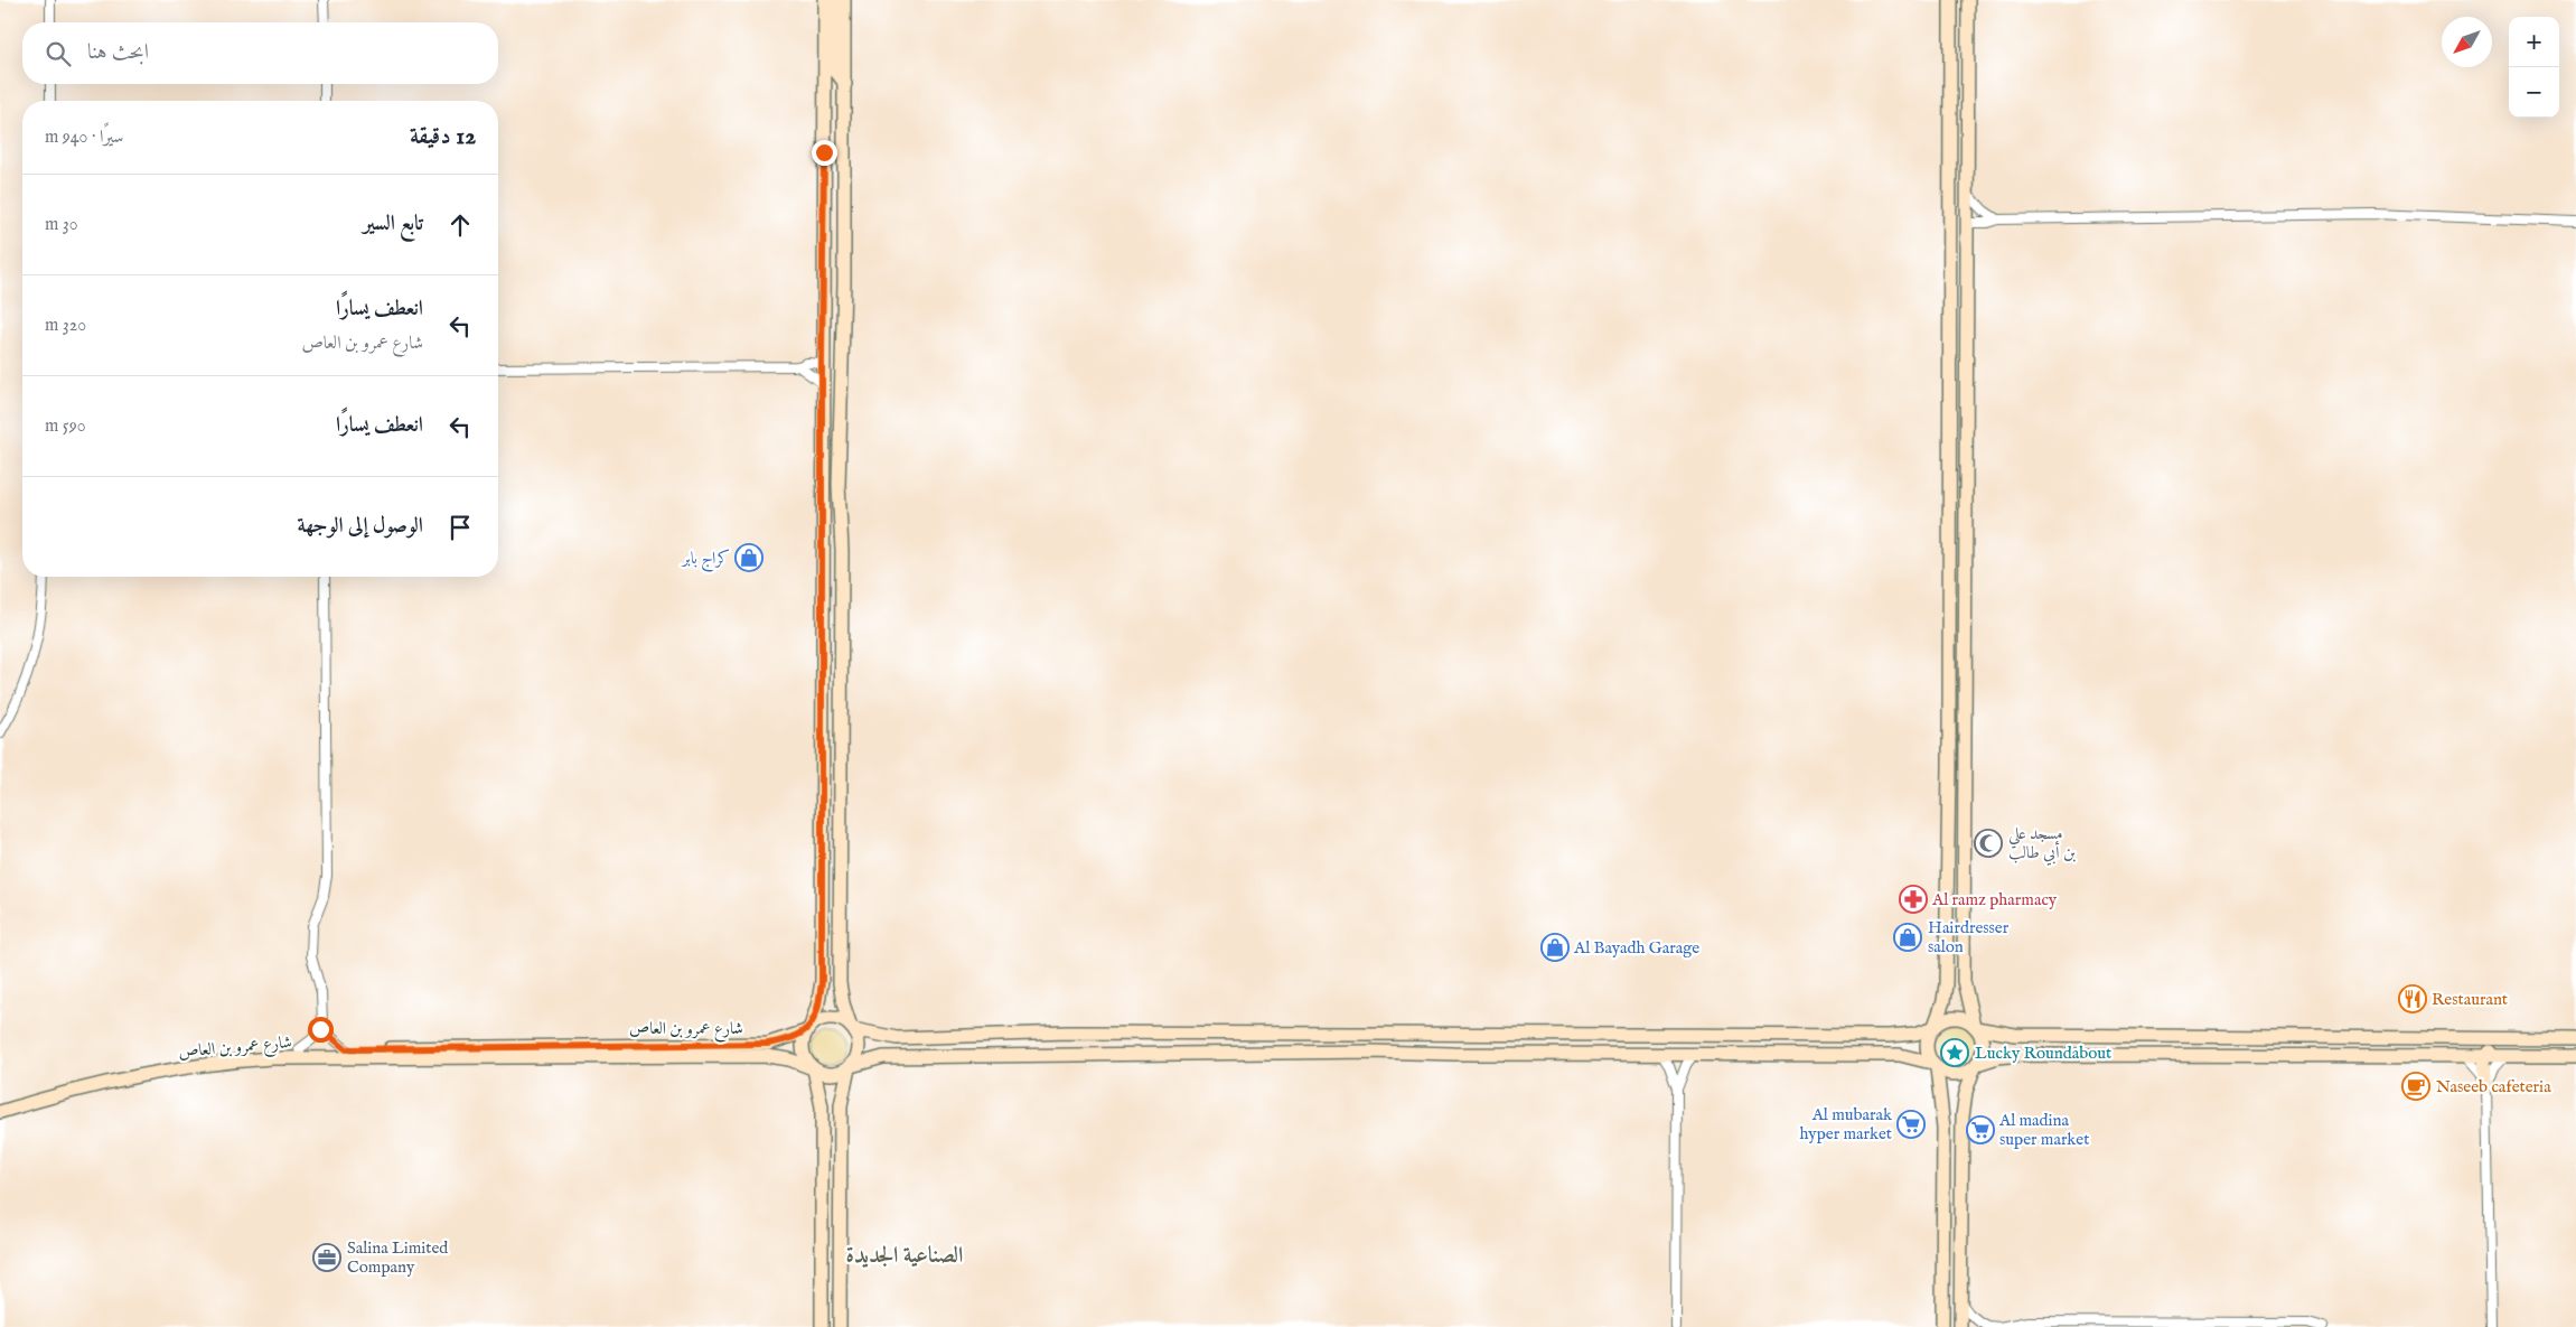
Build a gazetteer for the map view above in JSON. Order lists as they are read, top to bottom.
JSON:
{
  "streets": {
    "main road": ["شارع عمرو بن العاص"]
  },
  "districts": ["الصناعية الجديدة"],
  "places": {
    "shop": ["كراج بابر", "Hairdresser salon", "Al Bayadh Garage"],
    "mosque": ["مسجد علي بن أبي طالب"],
    "pharmacy": ["Al ramz pharmacy"],
    "restaurant": ["Restaurant"],
    "place": ["Lucky Roundabout"],
    "cafe": ["Naseeb cafeteria"],
    "supermarket": ["Al mubarak hyper market", "Al madina super market"],
    "office": ["Salina Limited Company"]
  },
  "north": "bottom left",
  "page": {
    "map_buttons": ["+", "−"],
    "search": "ابحث هنا",
    "heading": ["12 دقيقة", "سيرًا · 940 m"],
    "list": [
      ["تابع السير", "30 m"],
      ["انعطف يسارًا", "شارع عمرو بن العاص", "320 m"],
      ["انعطف يسارًا", "590 m"],
      "الوصول إلى الوجهة"
    ]
  }
}
